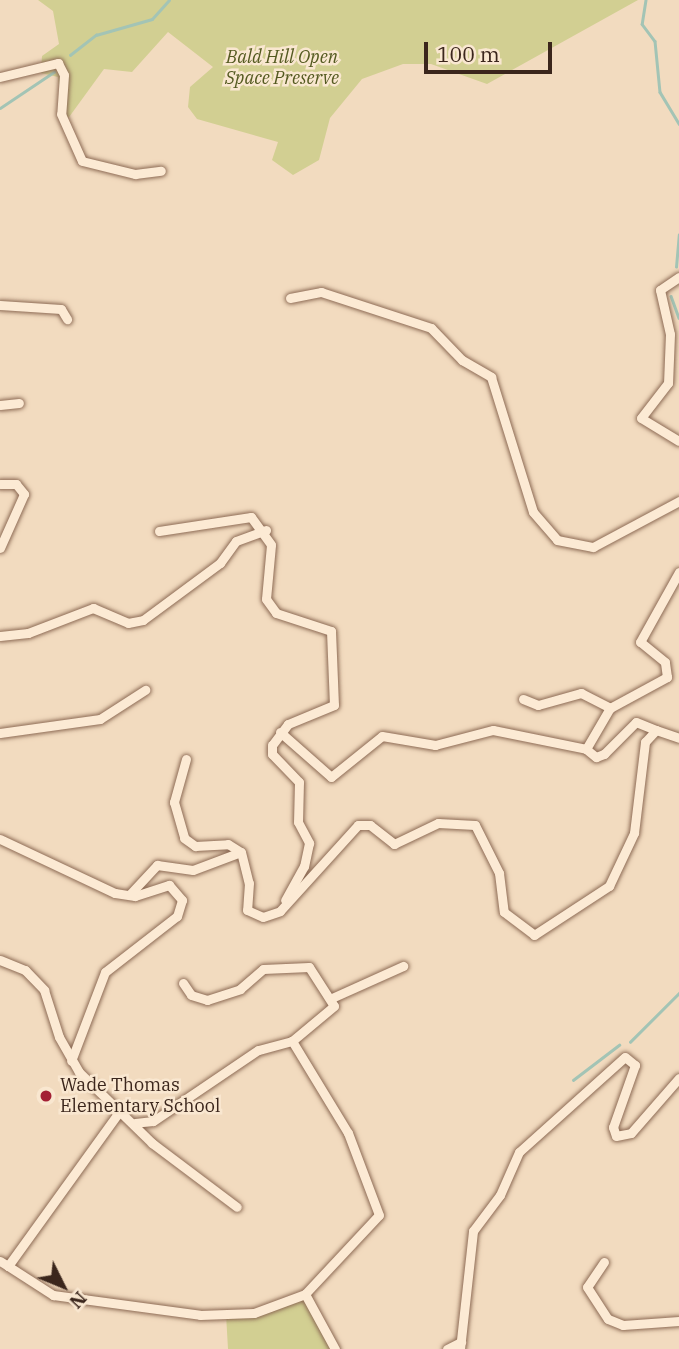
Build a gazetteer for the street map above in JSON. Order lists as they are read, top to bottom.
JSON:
{
  "parks": ["Bald Hill Open Space Preserve"],
  "places": ["Wade Thomas Elementary School"],
  "scale_bar": "100 m",
  "north": "bottom right"
}
